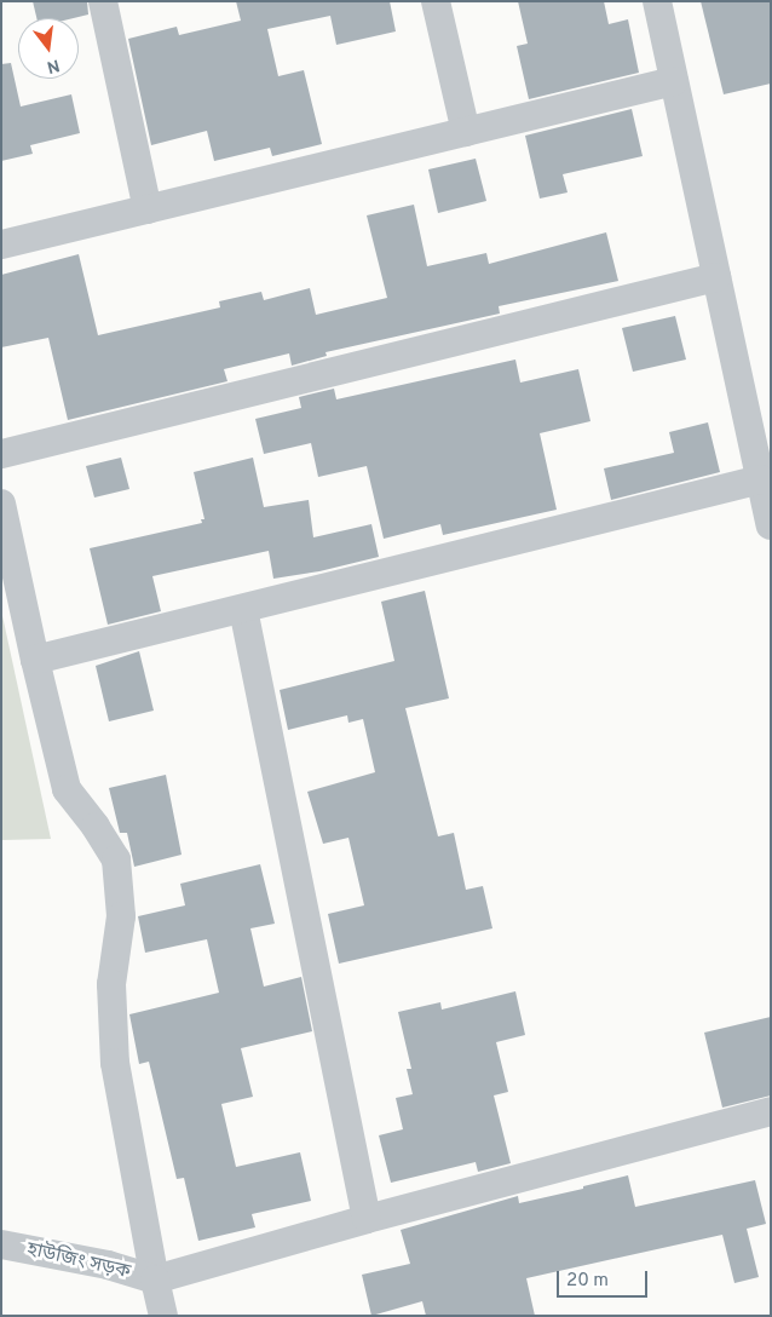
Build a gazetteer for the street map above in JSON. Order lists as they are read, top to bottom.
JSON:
{
  "streets": {
    "street": ["হাউজিং সড়ক"]
  },
  "scale_bar": "20 m",
  "north": "bottom"
}
